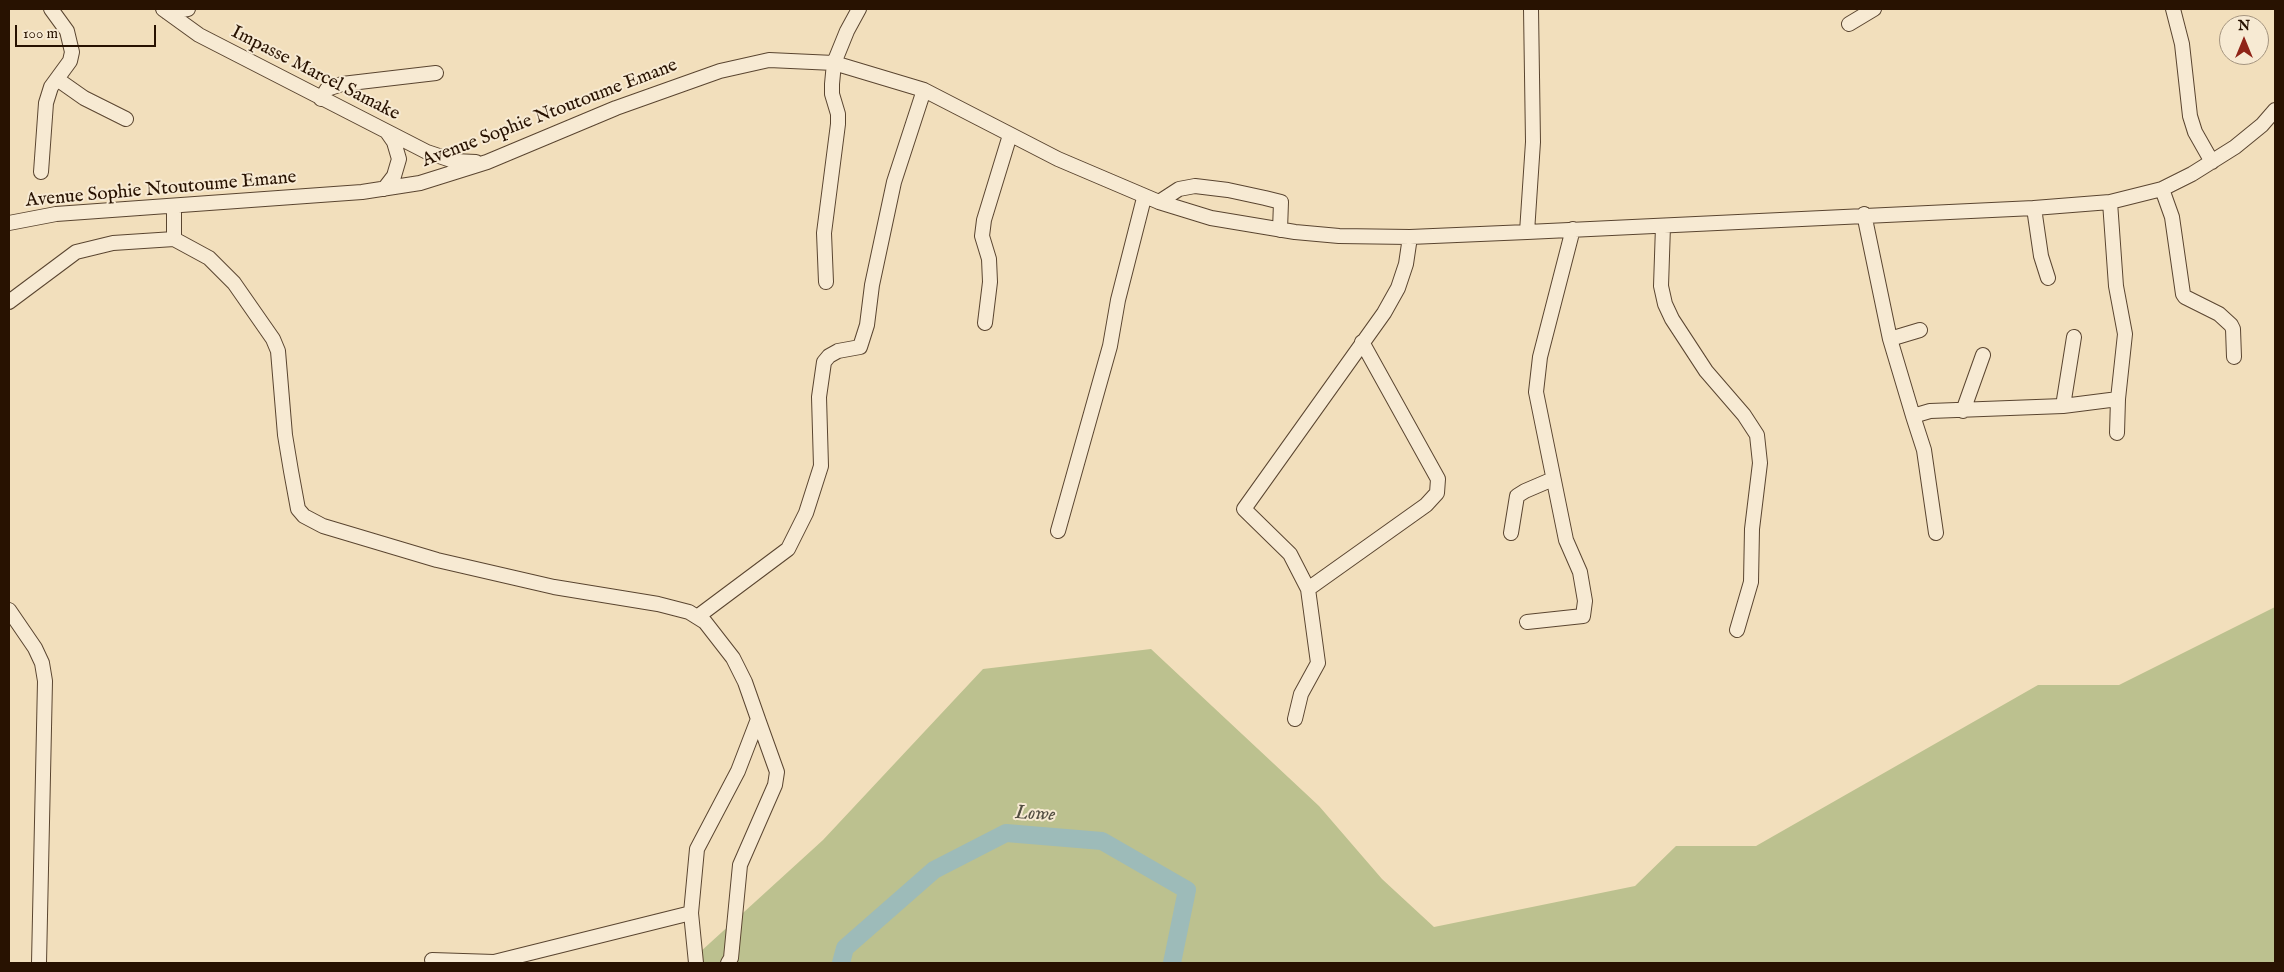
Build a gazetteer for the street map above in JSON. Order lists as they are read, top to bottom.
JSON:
{
  "streets": {
    "street": ["Impasse Marcel Samake", "Avenue Sophie Ntoutoume Emane"]
  },
  "crossings": [
    ["Impasse Marcel Samake", "Avenue Sophie Ntoutoume Emane"]
  ],
  "water": ["Lowe"],
  "scale_bar": "100 m",
  "north": "top"
}
